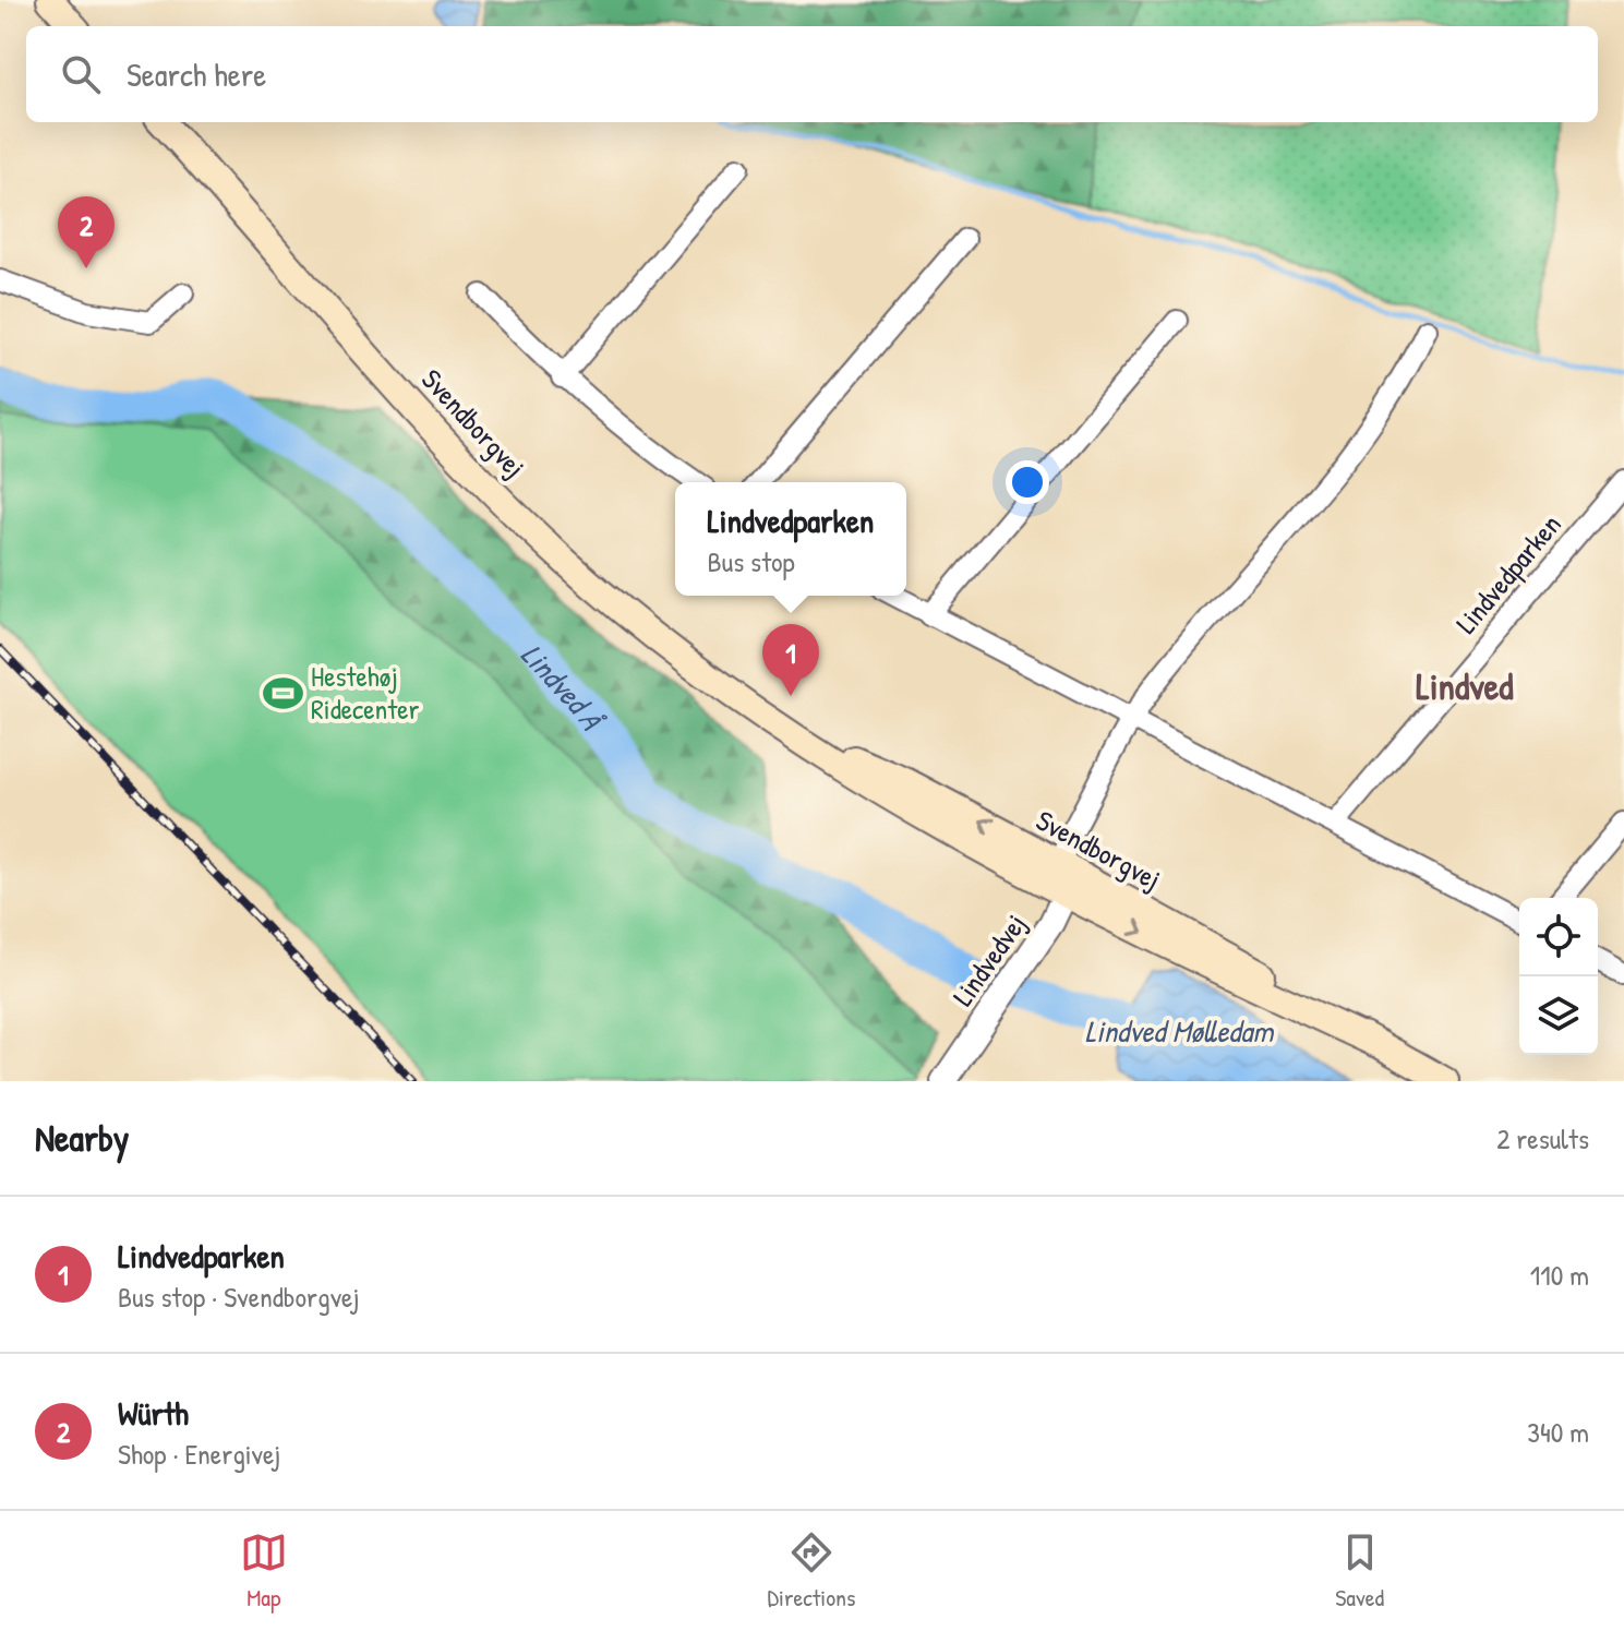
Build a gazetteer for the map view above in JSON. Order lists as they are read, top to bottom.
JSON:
{
  "streets": {
    "main road": ["Svendborgvej"],
    "street": ["Lindvedparken", "Lindvedvej"]
  },
  "crossings": [
    ["Svendborgvej", "Lindvedvej"]
  ],
  "districts": ["Lindved"],
  "water": ["Lindved Å", "Lindved Mølledam"],
  "places": {
    "sports": ["Hestehøj Ridecenter"]
  },
  "page": {
    "search": "Search here",
    "pins": ["2", "1"],
    "popup": ["Lindvedparken", "Bus stop"],
    "heading": ["Nearby", "2 results"],
    "list": [
      {
        "mark": "1",
        "name": "Lindvedparken",
        "note": "Bus stop · Svendborgvej",
        "value": "110 m"
      },
      {
        "mark": "2",
        "name": "Würth",
        "note": "Shop · Energivej",
        "value": "340 m"
      }
    ],
    "nav": ["Map", "Directions", "Saved"]
  }
}
